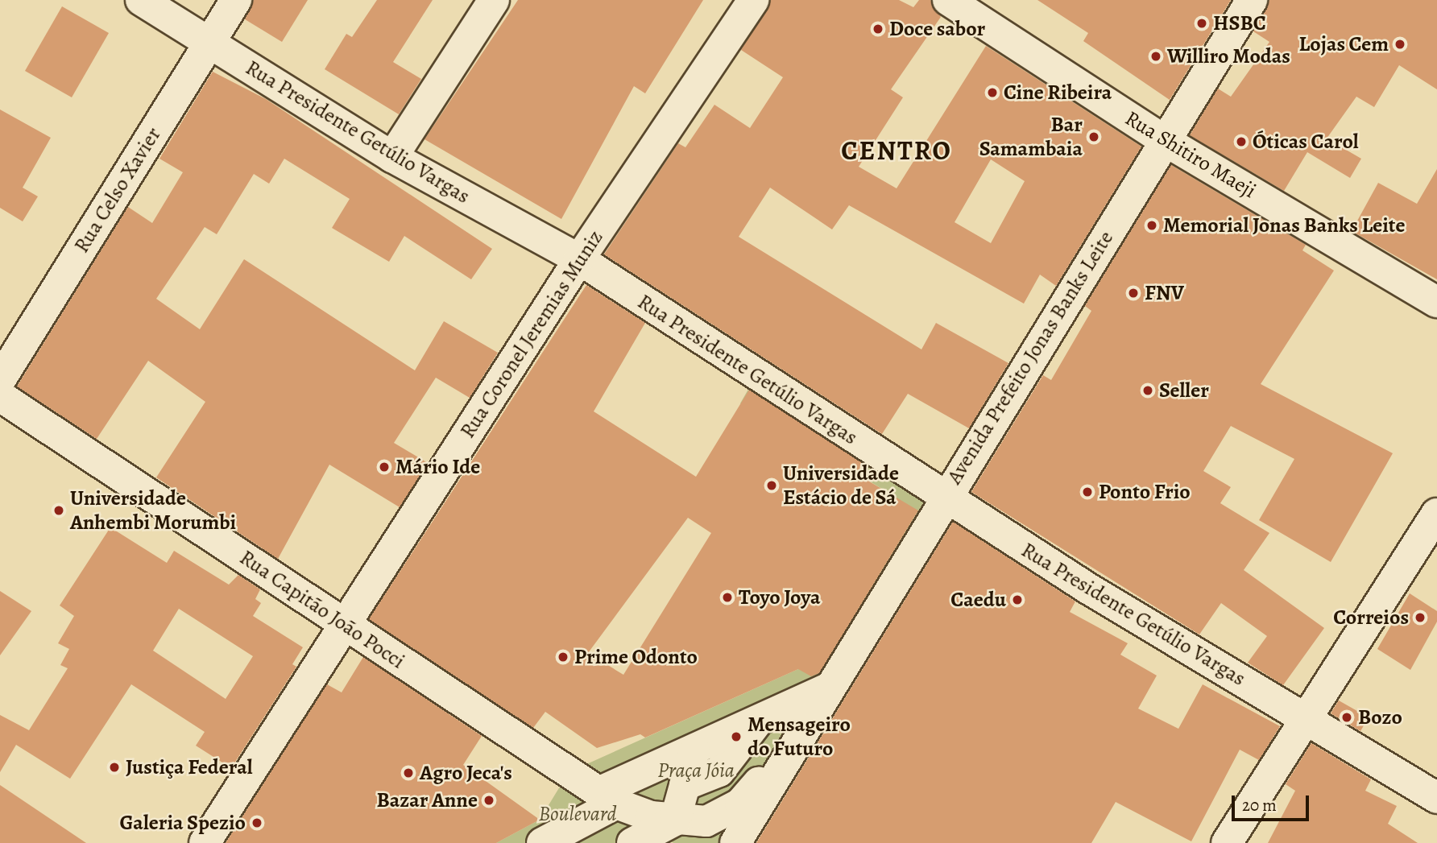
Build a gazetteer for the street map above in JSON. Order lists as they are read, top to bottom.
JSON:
{
  "streets": {
    "street": [
      "Rua Presidente Getúlio Vargas",
      "Rua Shitiro Maeji",
      "Rua Celso Xavier",
      "Rua Coronel Jeremias Muniz",
      "Avenida Prefeito Jonas Banks Leite",
      "Rua Capitão João Pocci"
    ]
  },
  "crossings": [
    ["Rua Presidente Getúlio Vargas", "Rua Celso Xavier"],
    ["Rua Presidente Getúlio Vargas", "Rua Coronel Jeremias Muniz"],
    ["Rua Presidente Getúlio Vargas", "Avenida Prefeito Jonas Banks Leite"],
    ["Rua Shitiro Maeji", "Avenida Prefeito Jonas Banks Leite"],
    ["Rua Coronel Jeremias Muniz", "Rua Capitão João Pocci"],
    ["Avenida Prefeito Jonas Banks Leite", "Rua Capitão João Pocci"]
  ],
  "districts": ["CENTRO"],
  "parks": ["Praça Jóia", "Boulevard"],
  "places": [
    "HSBC",
    "Doce sabor",
    "Lojas Cem",
    "Williro Modas",
    "Cine Ribeira",
    "Bar Samambaia",
    "Óticas Carol",
    "Memorial Jonas Banks Leite",
    "FNV",
    "Seller",
    "Mário Ide",
    "Universidade Estácio de Sá",
    "Ponto Frio",
    "Universidade Anhembi Morumbi",
    "Toyo Joya",
    "Caedu",
    "Correios",
    "Prime Odonto",
    "Bozo",
    "Mensageiro do Futuro",
    "Justiça Federal",
    "Agro Jeca's",
    "Bazar Anne",
    "Galeria Spezio"
  ],
  "scale_bar": "20 m"
}
